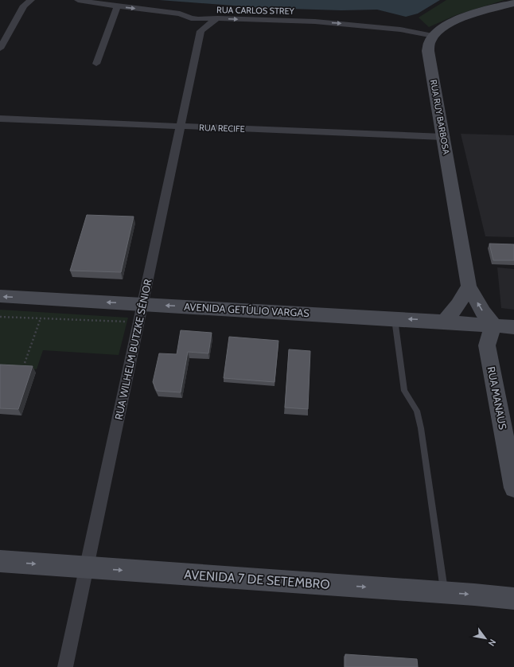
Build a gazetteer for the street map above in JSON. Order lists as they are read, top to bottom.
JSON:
{
  "streets": {
    "main road": [
      "RUA RUY BARBOSA",
      "AVENIDA GETÚLIO VARGAS",
      "RUA MANAUS",
      "AVENIDA 7 DE SETEMBRO"
    ],
    "street": ["RUA CARLOS STREY", "RUA RECIFE", "RUA WILHELM BUTZKE SÊNIOR"]
  },
  "crossings": [
    ["RUA CARLOS STREY", "RUA RUY BARBOSA"],
    ["RUA RUY BARBOSA", "RUA RECIFE"],
    ["RUA RUY BARBOSA", "AVENIDA GETÚLIO VARGAS"],
    ["RUA RUY BARBOSA", "RUA MANAUS"],
    ["RUA RECIFE", "RUA WILHELM BUTZKE SÊNIOR"],
    ["AVENIDA GETÚLIO VARGAS", "RUA WILHELM BUTZKE SÊNIOR"],
    ["AVENIDA GETÚLIO VARGAS", "RUA MANAUS"],
    ["RUA WILHELM BUTZKE SÊNIOR", "AVENIDA 7 DE SETEMBRO"]
  ],
  "one_way": ["RUA CARLOS STREY", "AVENIDA GETÚLIO VARGAS", "AVENIDA 7 DE SETEMBRO"],
  "north": "bottom right"
}
